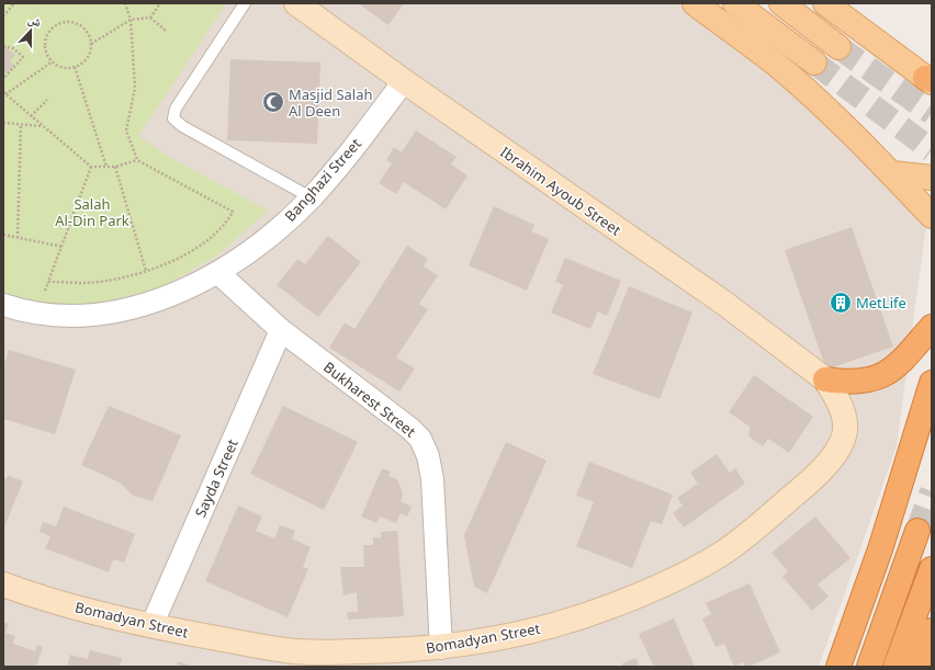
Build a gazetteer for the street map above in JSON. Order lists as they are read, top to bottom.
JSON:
{
  "streets": {
    "street": [
      "Banghazi Street",
      "Ibrahim Ayoub Street",
      "Bukharest Street",
      "Sayda Street",
      "Bomadyan Street"
    ]
  },
  "crossings": [
    ["Banghazi Street", "Ibrahim Ayoub Street"],
    ["Banghazi Street", "Bukharest Street"],
    ["Ibrahim Ayoub Street", "Bomadyan Street"],
    ["Bukharest Street", "Sayda Street"],
    ["Bukharest Street", "Bomadyan Street"],
    ["Sayda Street", "Bomadyan Street"]
  ],
  "parks": ["Salah Al-Din Park"],
  "places": {
    "mosque": ["Masjid Salah Al Deen"],
    "building": ["MetLife"]
  },
  "north": "top"
}
